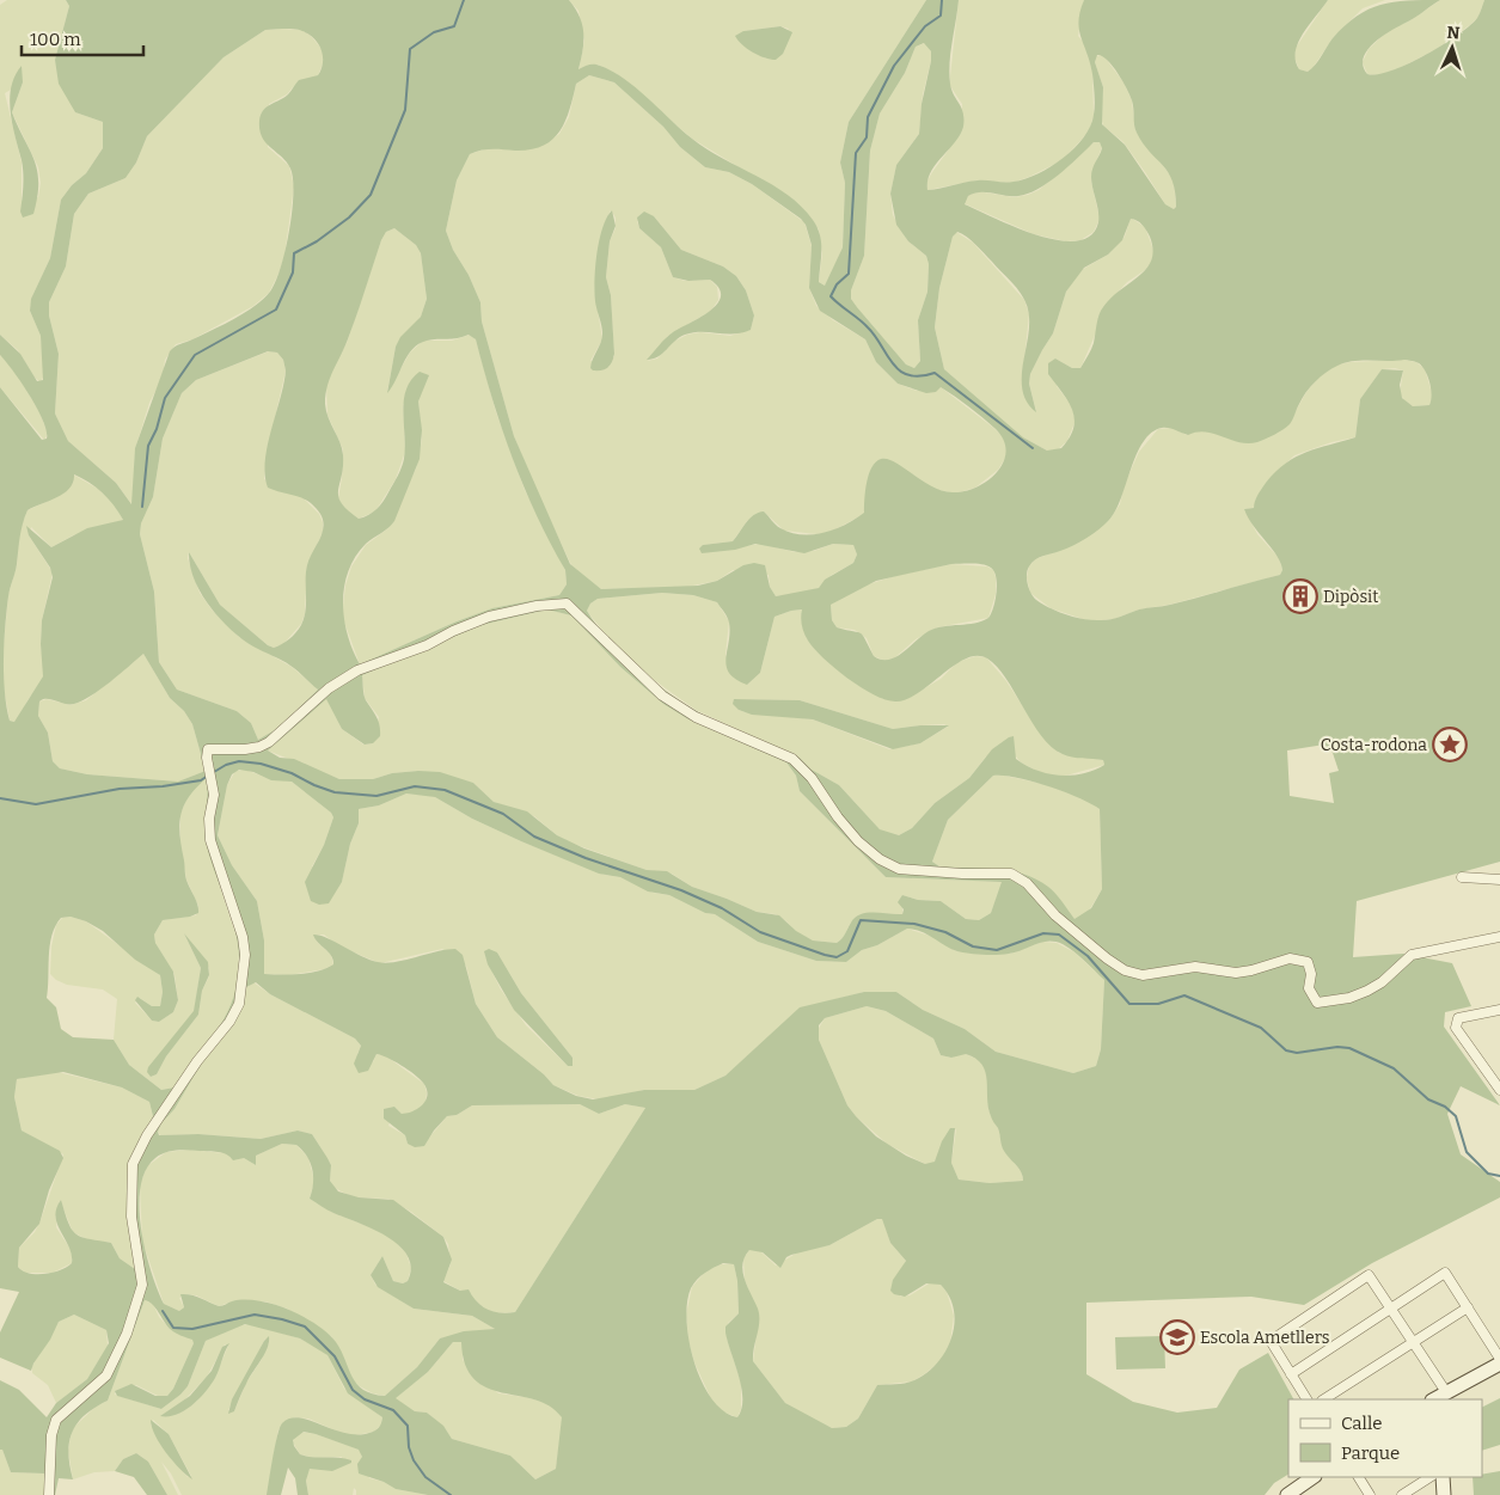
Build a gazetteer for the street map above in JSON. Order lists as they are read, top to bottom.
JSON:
{
  "places": {
    "building": ["Dipòsit"],
    "place": ["Costa-rodona"],
    "school or university": ["Escola Ametllers"]
  },
  "legend": ["Calle", "Parque"],
  "scale_bar": "100 m",
  "north": "top"
}
